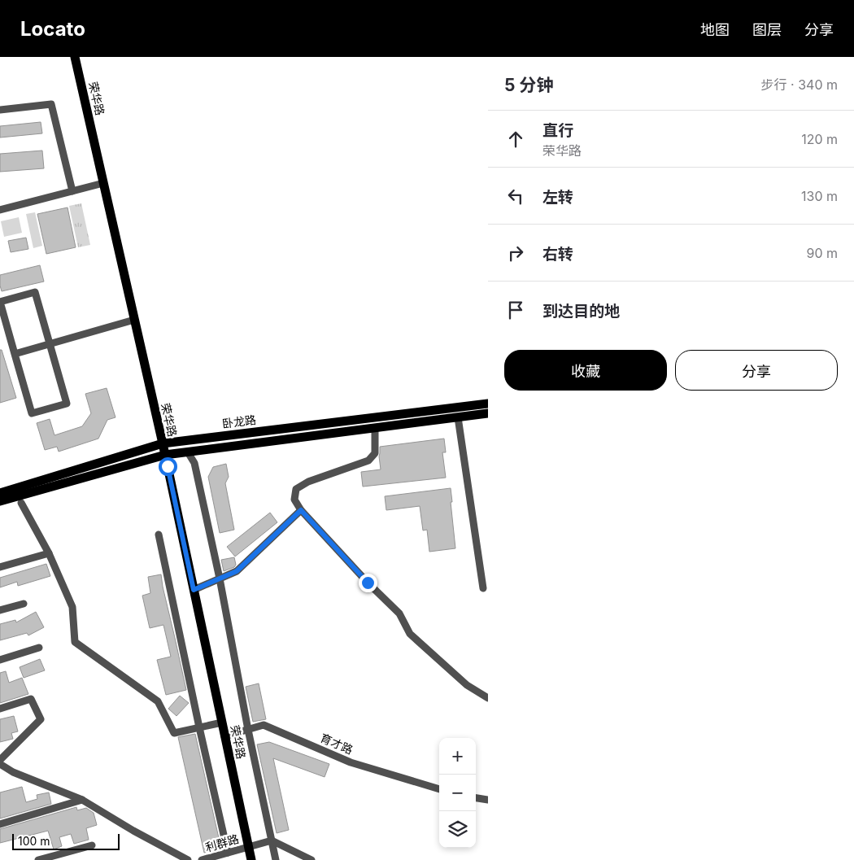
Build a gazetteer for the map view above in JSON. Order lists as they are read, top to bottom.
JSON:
{
  "streets": {
    "main road": ["荣华路", "卧龙路"],
    "street": ["育才路", "利群路"]
  },
  "crossings": [
    ["荣华路", "卧龙路"],
    ["荣华路", "育才路"],
    ["荣华路", "利群路"]
  ],
  "scale_bar": "100 m",
  "page": {
    "header": "Locato",
    "nav": ["地图", "图层", "分享"],
    "heading": ["5 分钟", "步行 · 340 m"],
    "list": [
      ["直行", "荣华路", "120 m"],
      ["左转", "130 m"],
      ["右转", "90 m"],
      "到达目的地"
    ],
    "buttons": ["收藏", "分享"],
    "map_buttons": ["+", "−"],
    "scale": "100 m"
  }
}
